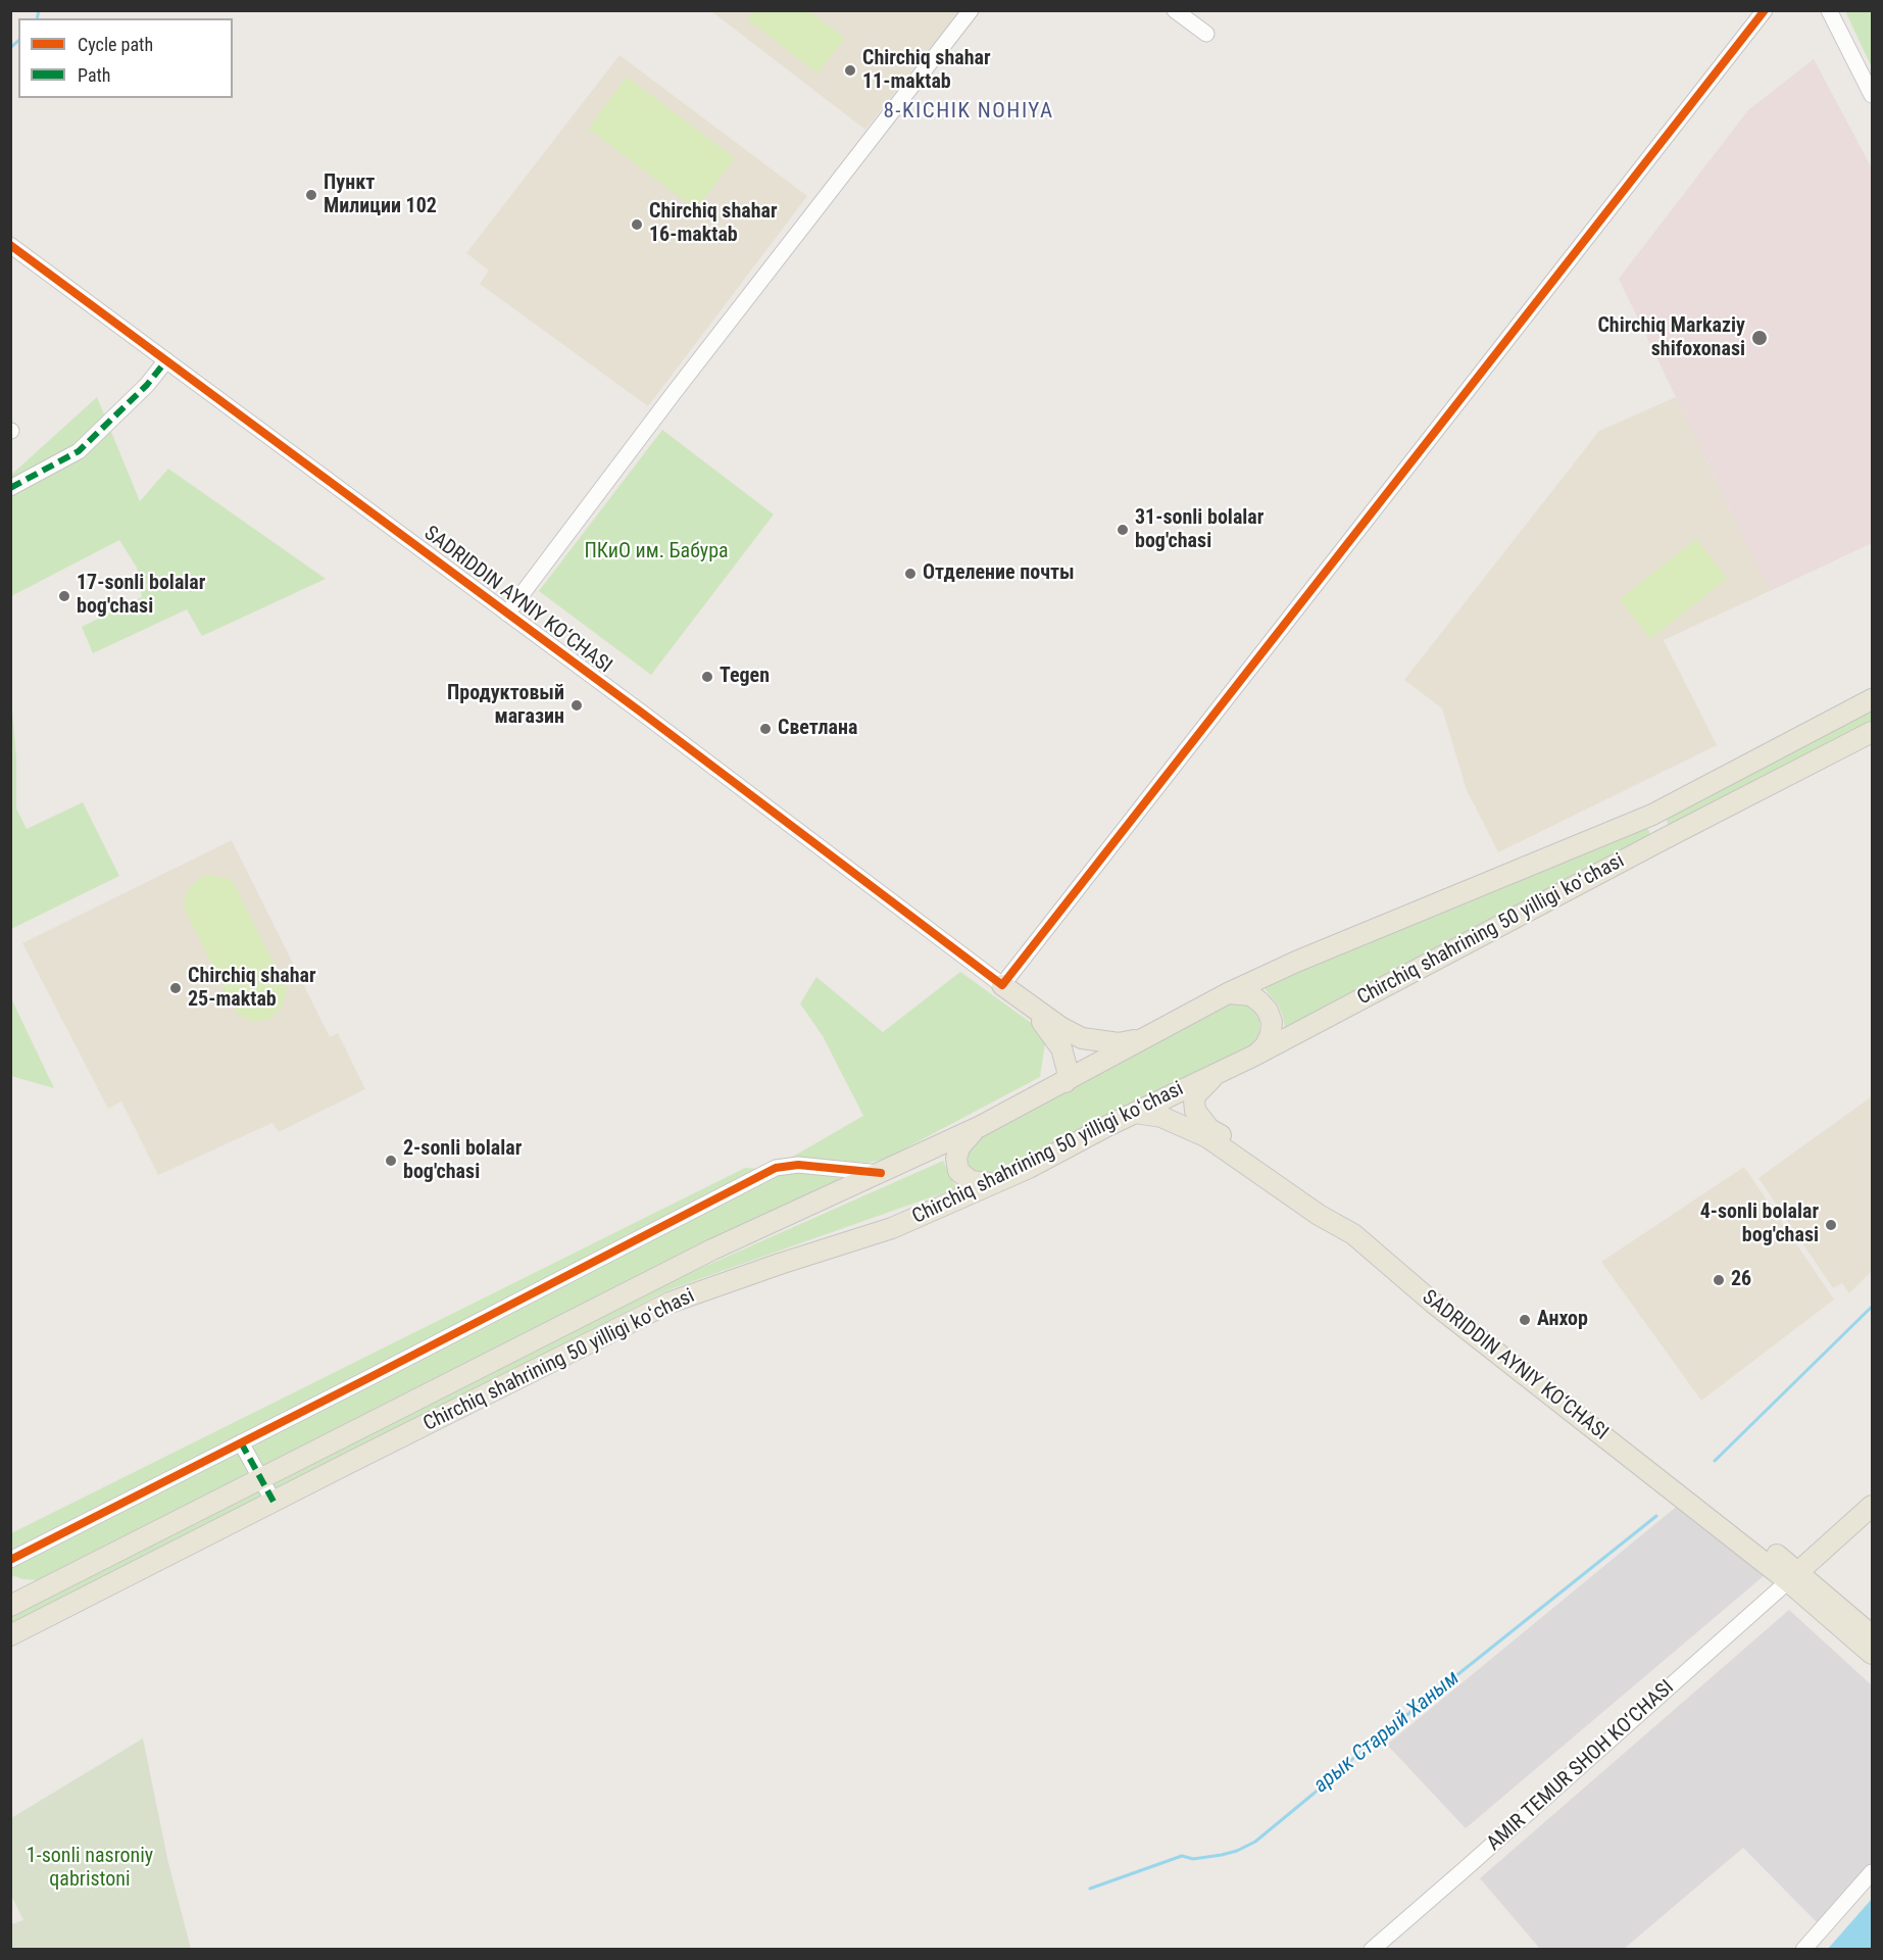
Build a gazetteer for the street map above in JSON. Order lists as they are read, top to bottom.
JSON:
{
  "streets": {
    "main road": ["SADRIDDIN AYNIY KO‘CHASI", "Chirchiq shahrining 50 yilligi koʻchasi", "AMIR TEMUR SHOH KO‘CHASI"]
  },
  "crossings": [
    ["SADRIDDIN AYNIY KO‘CHASI", "Chirchiq shahrining 50 yilligi koʻchasi"],
    ["SADRIDDIN AYNIY KO‘CHASI", "AMIR TEMUR SHOH KO‘CHASI"]
  ],
  "districts": ["8-KICHIK NOHIYA"],
  "water": ["арык Старый Ханым"],
  "parks": ["ПКиО им. Бабура", "1-sonli nasroniy qabristoni"],
  "places": [
    "Chirchiq shahar 11-maktab",
    "Пункт Милиции 102",
    "Chirchiq shahar 16-maktab",
    "Chirchiq Markaziy shifoxonasi",
    "31-sonli bolalar bog'chasi",
    "Отделение почты",
    "17-sonli bolalar bog'chasi",
    "Tegen",
    "Продуктовый магазин",
    "Светлана",
    "Chirchiq shahar 25-maktab",
    "2-sonli bolalar bog'chasi",
    "4-sonli bolalar bog'chasi",
    "26",
    "Анхор"
  ],
  "legend": ["Cycle path", "Path"]
}
